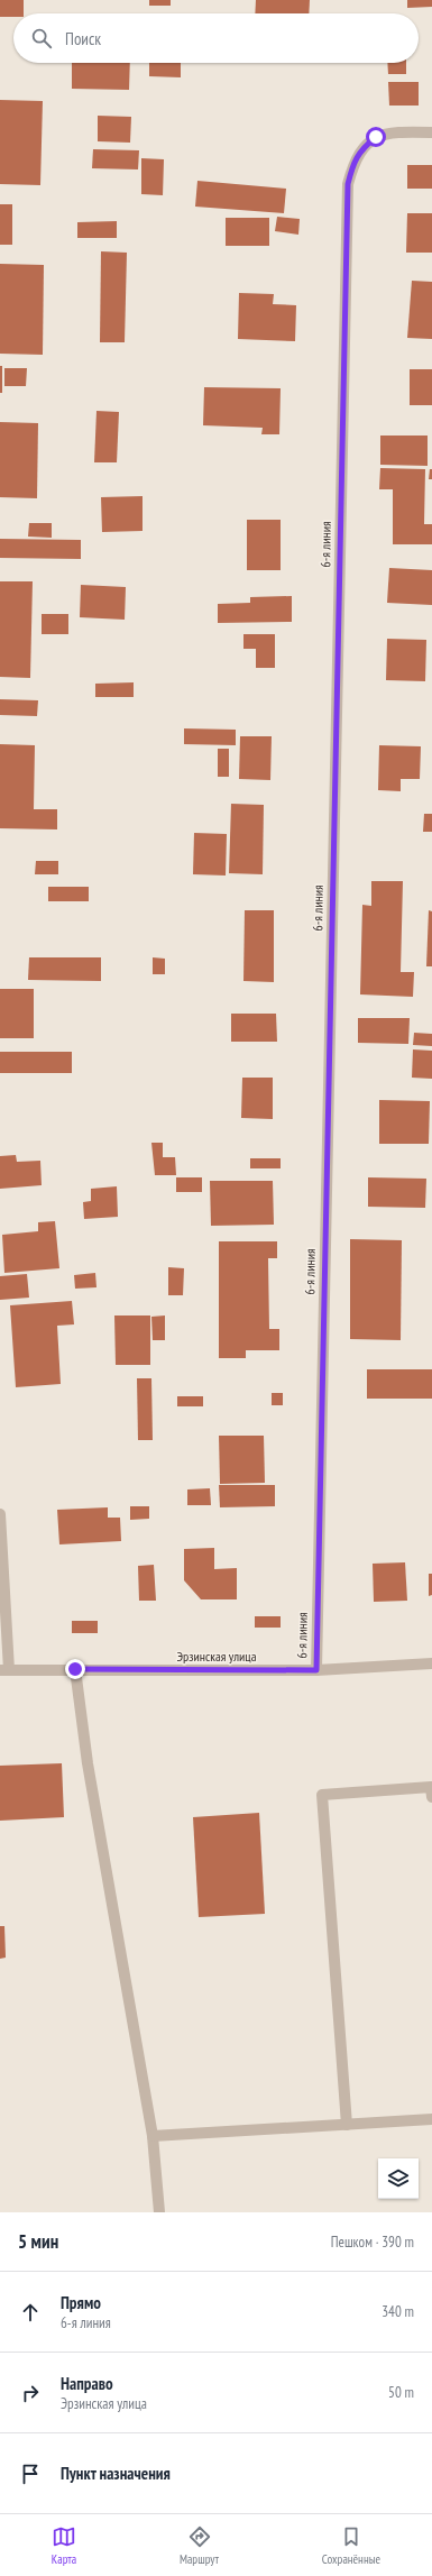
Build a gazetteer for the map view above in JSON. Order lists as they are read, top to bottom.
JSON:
{
  "streets": {
    "street": ["6-я линия", "Эрзинская улица"]
  },
  "crossings": [
    ["6-я линия", "Эрзинская улица"]
  ],
  "page": {
    "search": "Поиск",
    "heading": ["5 мин", "Пешком · 390 m"],
    "list": [
      ["Прямо", "6-я линия", "340 m"],
      ["Направо", "Эрзинская улица", "50 m"],
      "Пункт назначения"
    ],
    "nav": ["Карта", "Маршрут", "Сохранённые"]
  }
}
